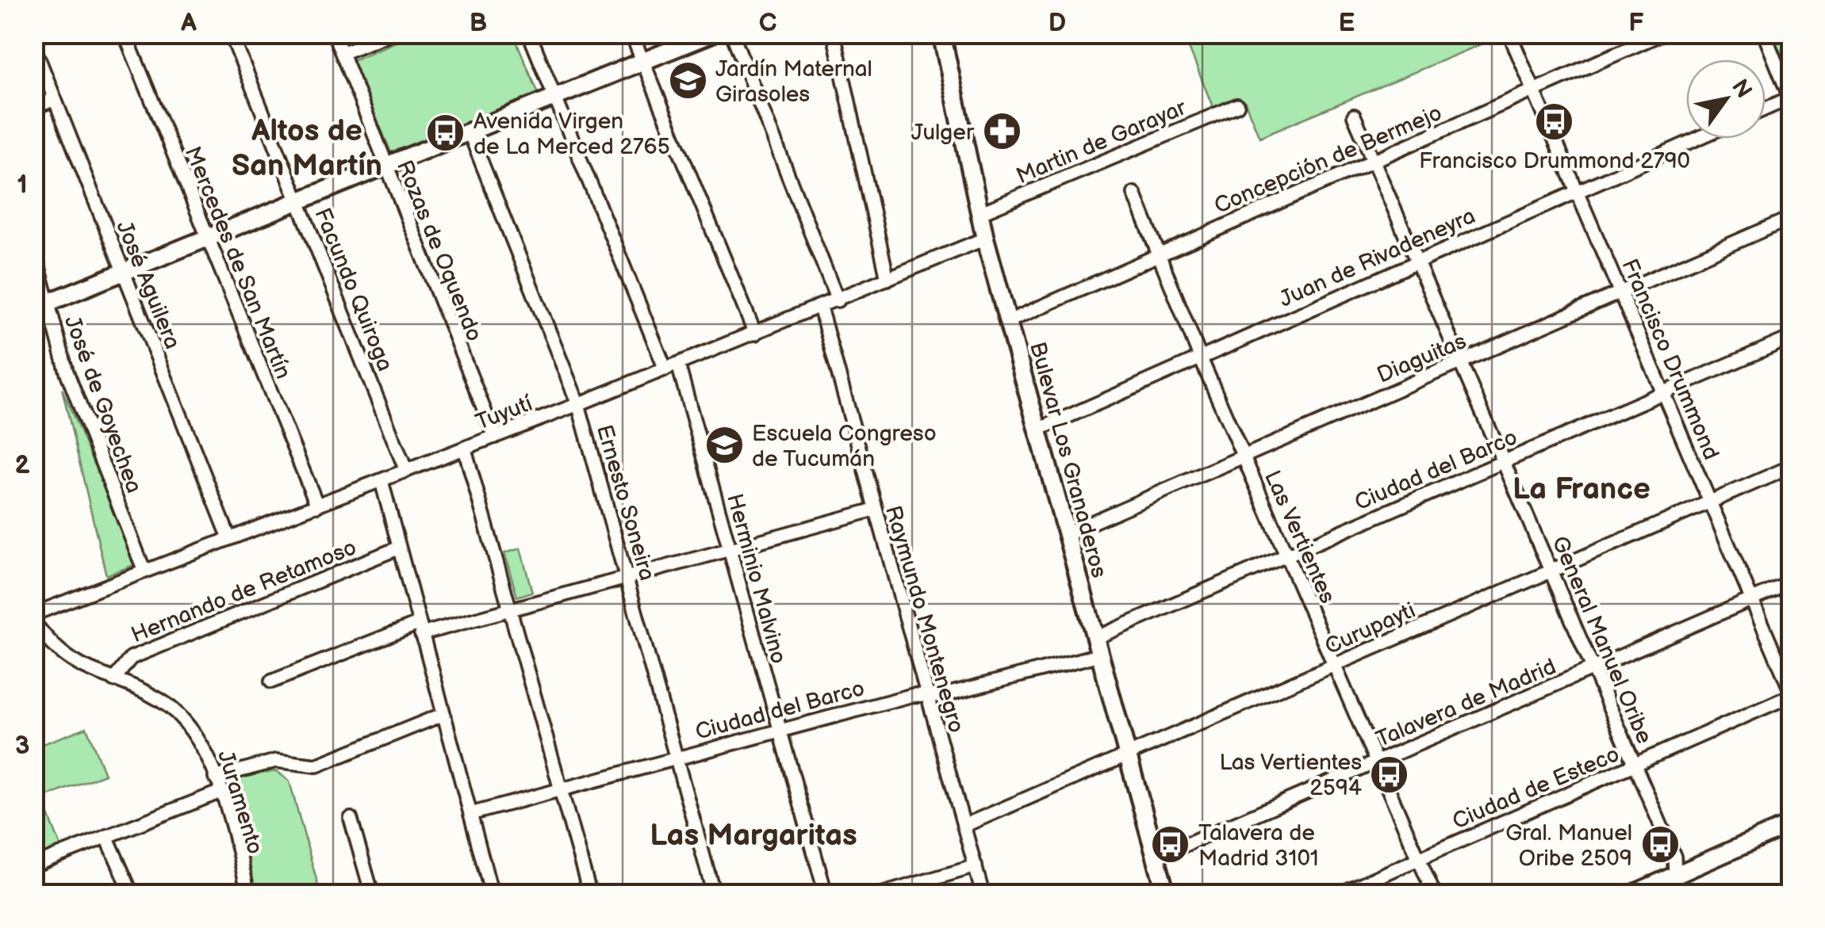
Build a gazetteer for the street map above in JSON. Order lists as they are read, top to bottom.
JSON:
{
  "streets": {
    "main road": ["Bulevar Los Granaderos"],
    "street": [
      "Martin de Garayar",
      "Concepción de Bermejo",
      "Rozas de Oquendo",
      "Juan de Rivadeneyra",
      "Mercedes de San Martín",
      "José Aguilera",
      "Facundo Quiroga",
      "Diaguitas",
      "Francisco Drummond",
      "José de Goyechea",
      "Tuyutí",
      "Ciudad del Barco",
      "Ernesto Soneira",
      "Las Vertientes",
      "Herminio Malvino",
      "Hernando de Retamoso",
      "Raymundo Montenegro",
      "Curupayti",
      "General Manuel Oribe",
      "Talavera de Madrid",
      "Ciudad de Esteco",
      "Juramento"
    ]
  },
  "crossings": [
    ["Martin de Garayar", "Bulevar Los Granaderos"],
    ["Concepción de Bermejo", "Francisco Drummond"],
    ["Concepción de Bermejo", "Bulevar Los Granaderos"],
    ["Concepción de Bermejo", "Las Vertientes"],
    ["Concepción de Bermejo", "General Manuel Oribe"],
    ["Rozas de Oquendo", "Tuyutí"],
    ["Juan de Rivadeneyra", "Francisco Drummond"],
    ["Juan de Rivadeneyra", "Bulevar Los Granaderos"],
    ["Juan de Rivadeneyra", "Las Vertientes"],
    ["Juan de Rivadeneyra", "General Manuel Oribe"],
    ["Mercedes de San Martín", "Tuyutí"],
    ["José Aguilera", "Tuyutí"],
    ["Facundo Quiroga", "Tuyutí"],
    ["Diaguitas", "Francisco Drummond"],
    ["Diaguitas", "Bulevar Los Granaderos"],
    ["Diaguitas", "Las Vertientes"],
    ["Diaguitas", "General Manuel Oribe"],
    ["Francisco Drummond", "Ciudad del Barco"],
    ["Francisco Drummond", "Curupayti"],
    ["Francisco Drummond", "Talavera de Madrid"],
    ["Francisco Drummond", "Ciudad de Esteco"],
    ["José de Goyechea", "Tuyutí"],
    ["Tuyutí", "Bulevar Los Granaderos"],
    ["Tuyutí", "Ernesto Soneira"],
    ["Tuyutí", "Herminio Malvino"],
    ["Tuyutí", "Raymundo Montenegro"],
    ["Bulevar Los Granaderos", "Ciudad del Barco"],
    ["Bulevar Los Granaderos", "Curupayti"],
    ["Bulevar Los Granaderos", "Talavera de Madrid"],
    ["Ciudad del Barco", "Ernesto Soneira"],
    ["Ciudad del Barco", "Las Vertientes"],
    ["Ciudad del Barco", "Herminio Malvino"],
    ["Ciudad del Barco", "Raymundo Montenegro"],
    ["Ciudad del Barco", "General Manuel Oribe"],
    ["Las Vertientes", "Curupayti"],
    ["Las Vertientes", "Talavera de Madrid"],
    ["Las Vertientes", "Ciudad de Esteco"],
    ["Hernando de Retamoso", "Juramento"],
    ["Raymundo Montenegro", "Curupayti"],
    ["Curupayti", "General Manuel Oribe"],
    ["General Manuel Oribe", "Talavera de Madrid"],
    ["General Manuel Oribe", "Ciudad de Esteco"]
  ],
  "districts": ["Altos de San Martín", "La France", "Las Margaritas"],
  "places": {
    "school or university": ["Jardín Maternal Girasoles", "Escuela Congreso de Tucumán"],
    "bus stop": [
      "Francisco Drummond 2790",
      "Avenida Virgen de La Merced 2765",
      "Las Vertientes 2594",
      "Talavera de Madrid 3101",
      "Gral. Manuel Oribe 2509"
    ],
    "pharmacy": ["Julger"]
  },
  "north": "top right",
  "grid": {
    "columns": [
      "A",
      "B",
      "C",
      "D",
      "E",
      "F"
    ],
    "rows": ["1", "2", "3"]
  }
}
